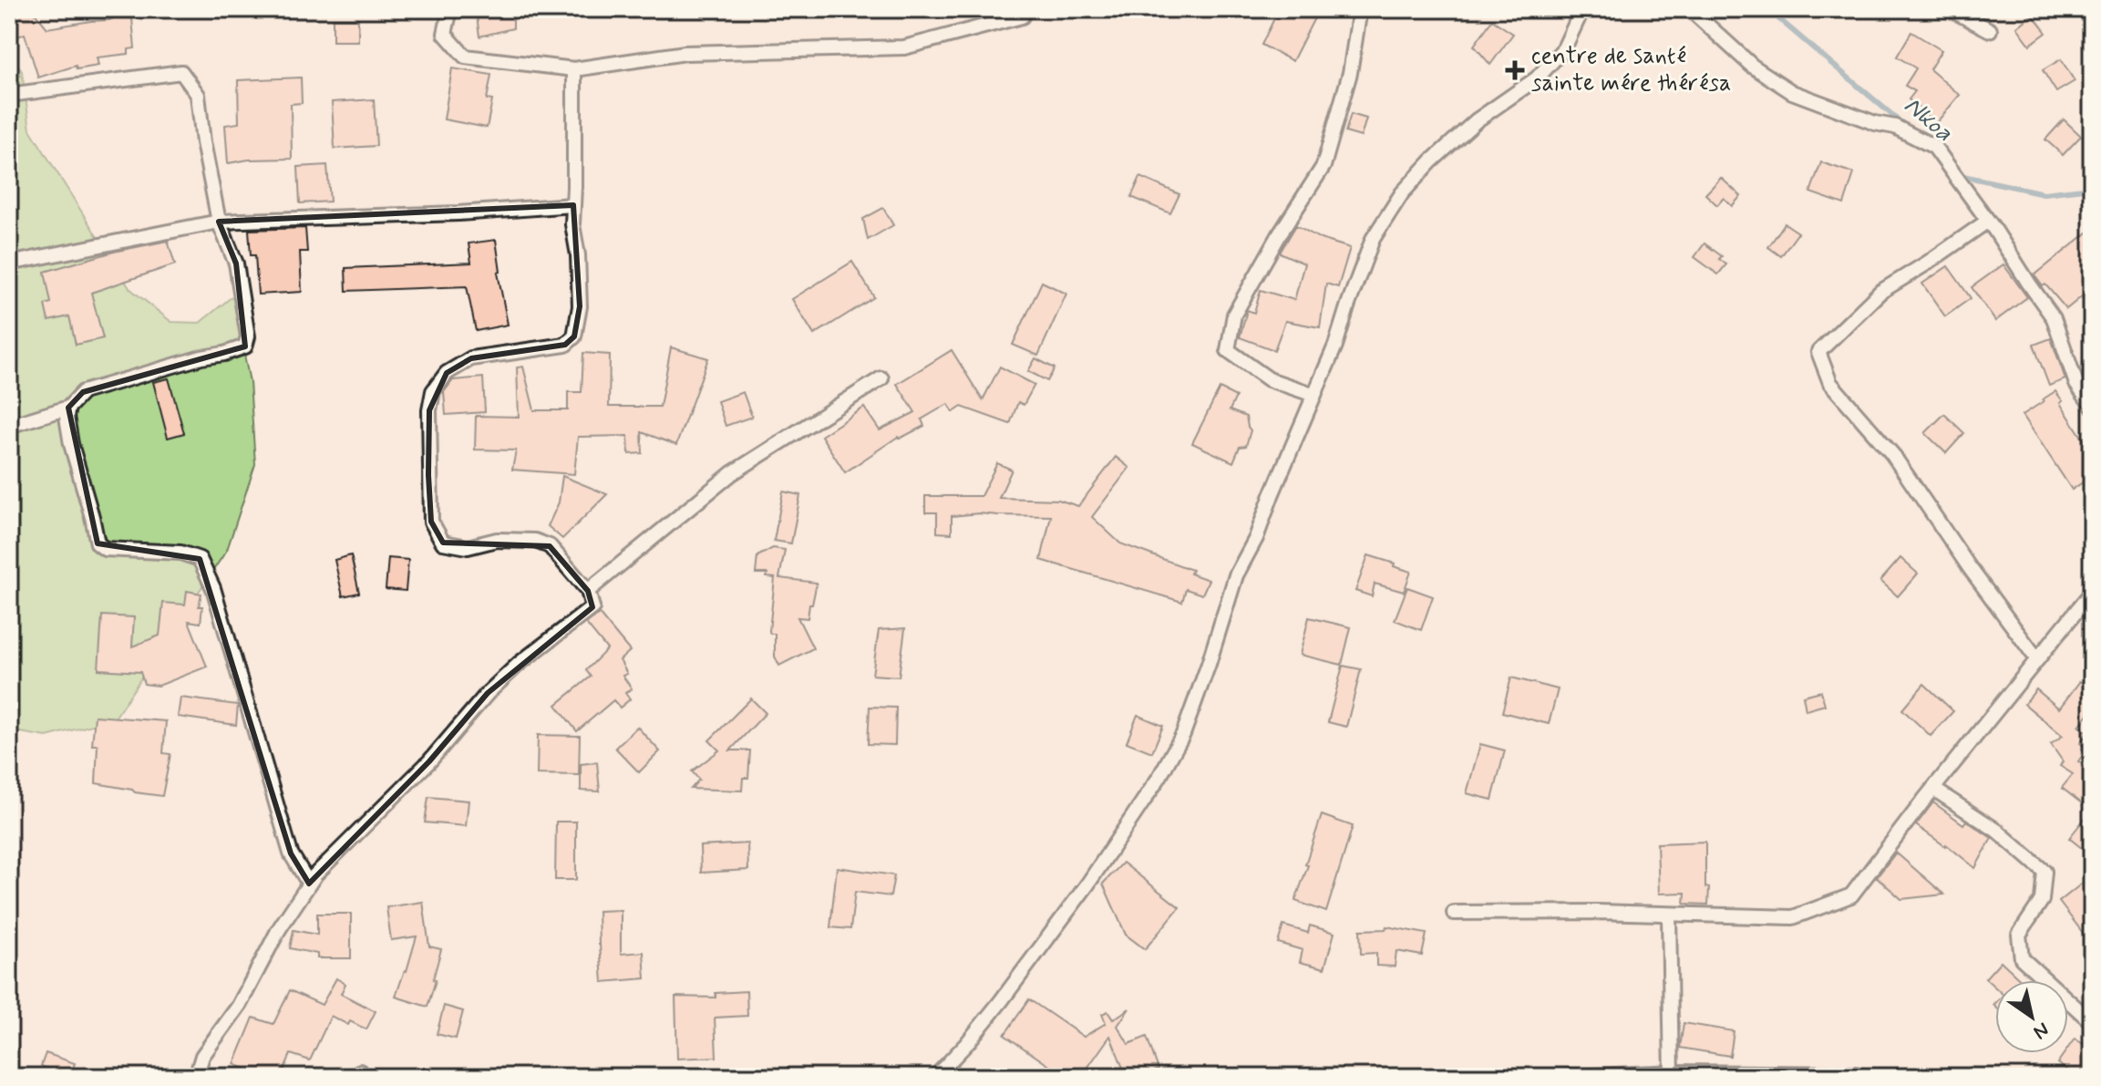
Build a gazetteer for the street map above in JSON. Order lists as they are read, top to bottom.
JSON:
{
  "water": ["Nkoa"],
  "places": {
    "health": ["centre de santé sainte mére thérésa"]
  },
  "north": "bottom right"
}
